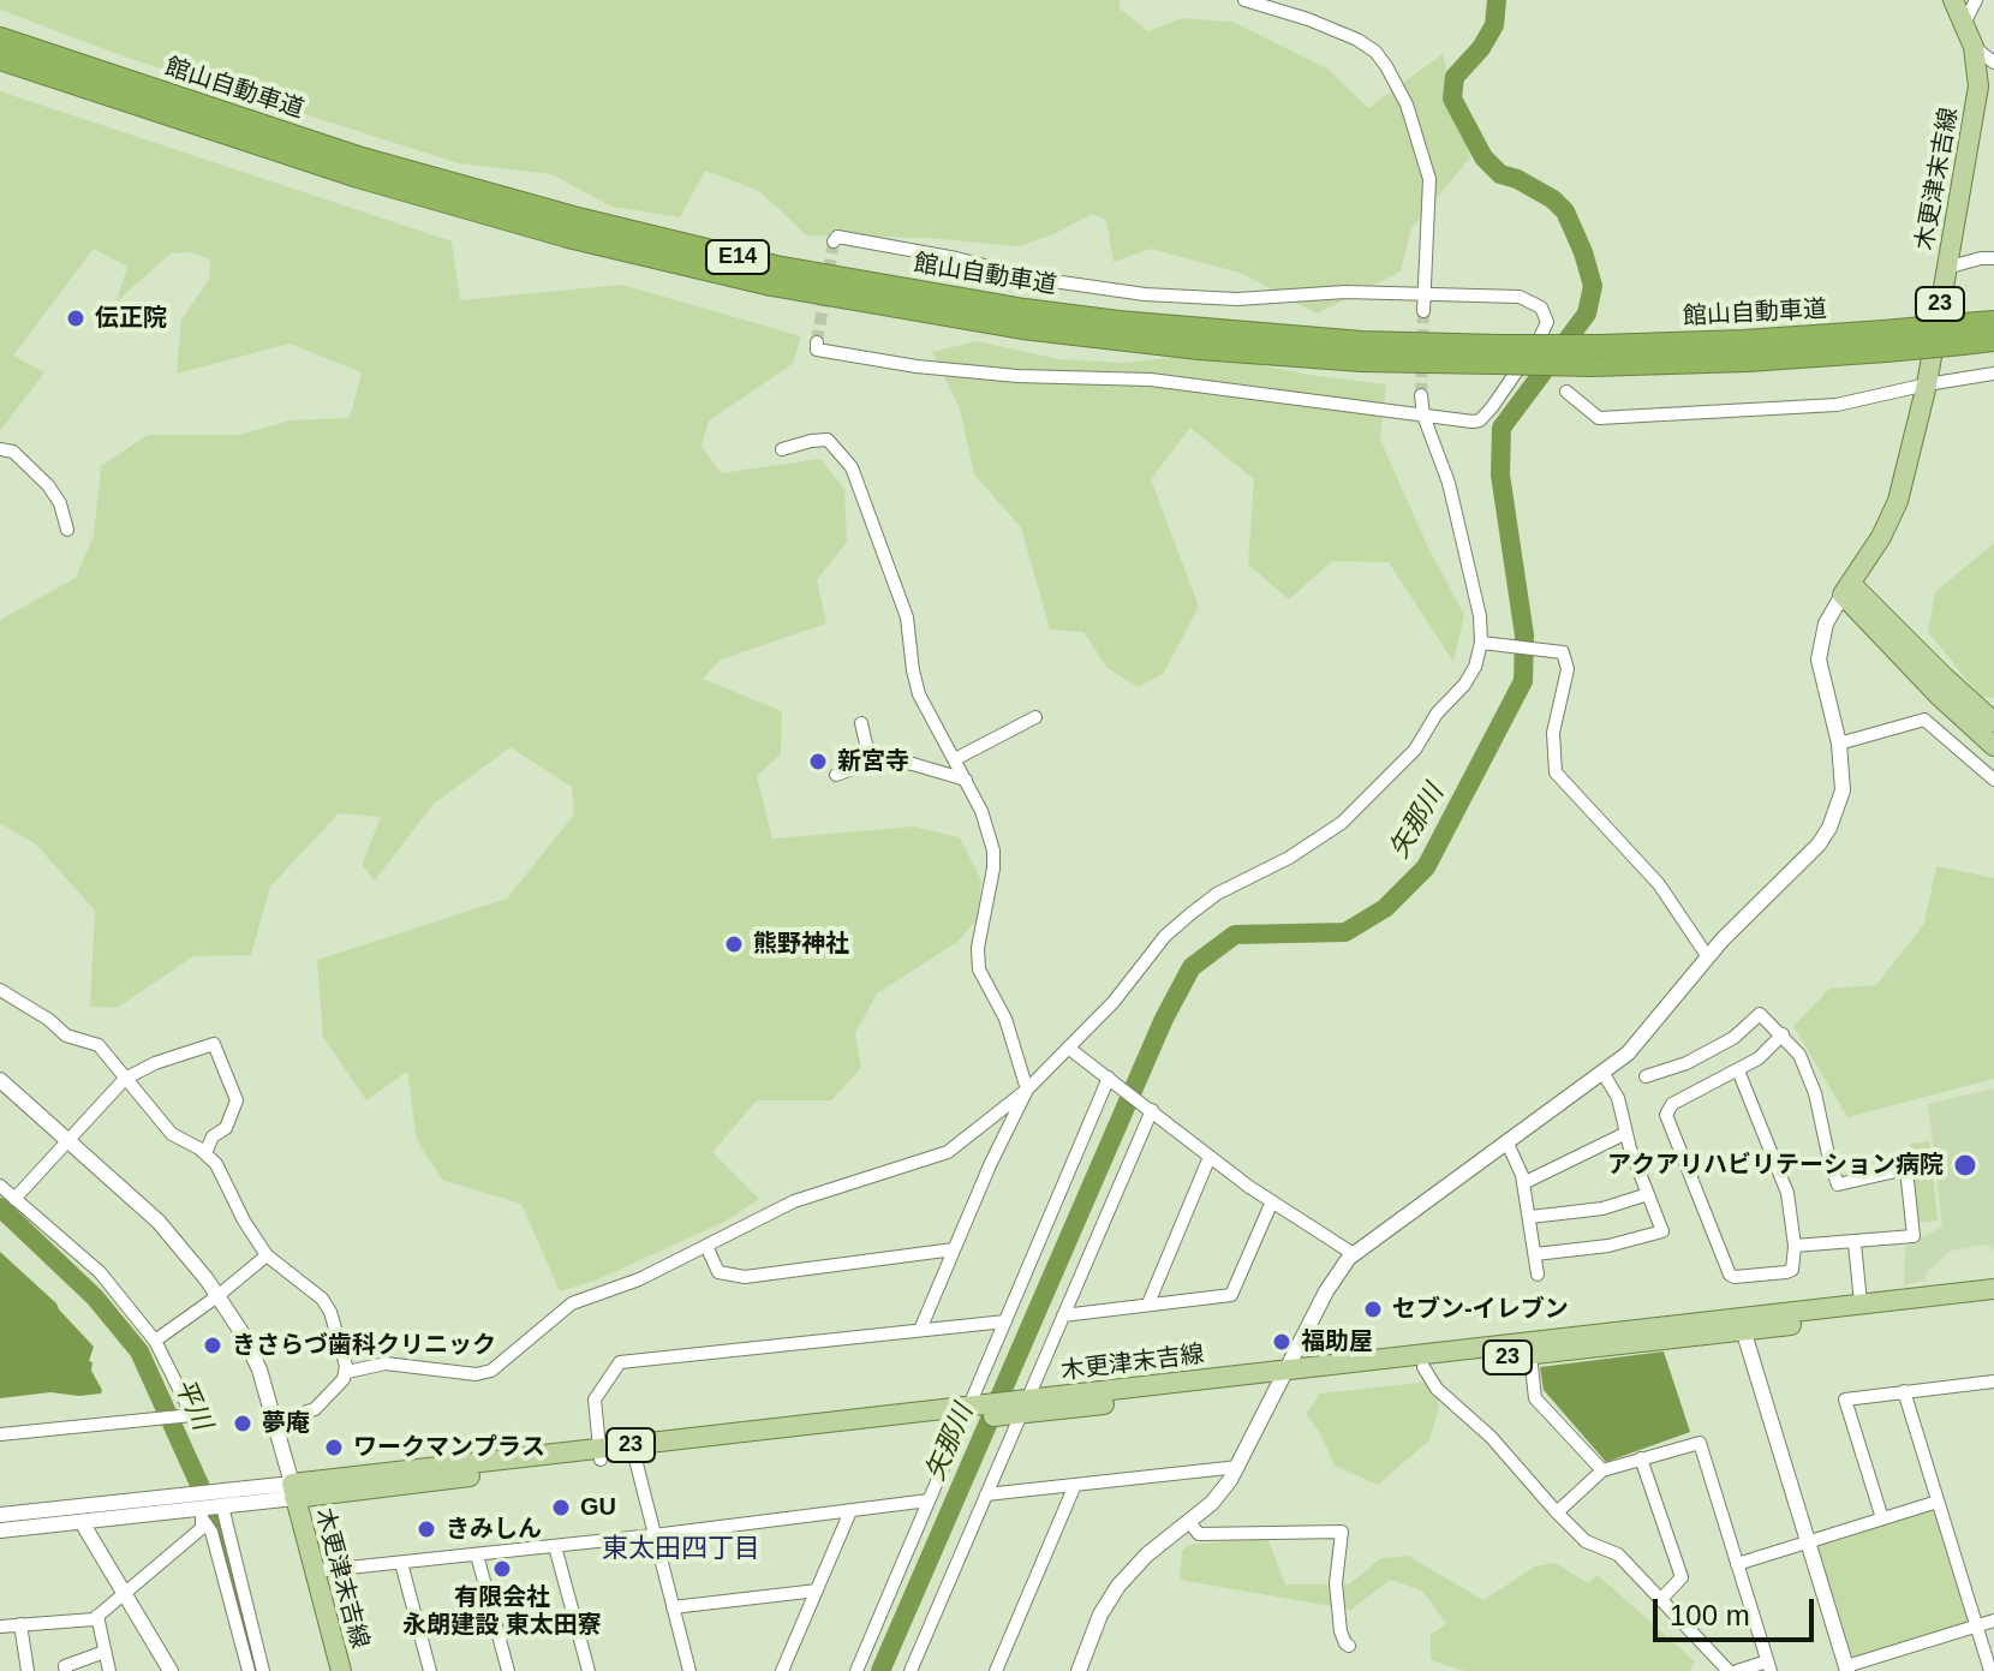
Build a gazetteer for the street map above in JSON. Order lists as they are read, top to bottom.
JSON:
{
  "streets": {
    "highway": ["館山自動車道", "E14"],
    "main road": ["木更津末吉線", "23"]
  },
  "districts": ["東太田四丁目"],
  "water": ["矢那川", "平川"],
  "places": [
    "伝正院",
    "新宮寺",
    "熊野神社",
    "アクアリハビリテーション病院",
    "セブン-イレブン",
    "福助屋",
    "きさらづ歯科クリニック",
    "夢庵",
    "ワークマンプラス",
    "GU",
    "きみしん",
    "有限会社 永朗建設 東太田寮"
  ],
  "scale_bar": "100 m"
}
